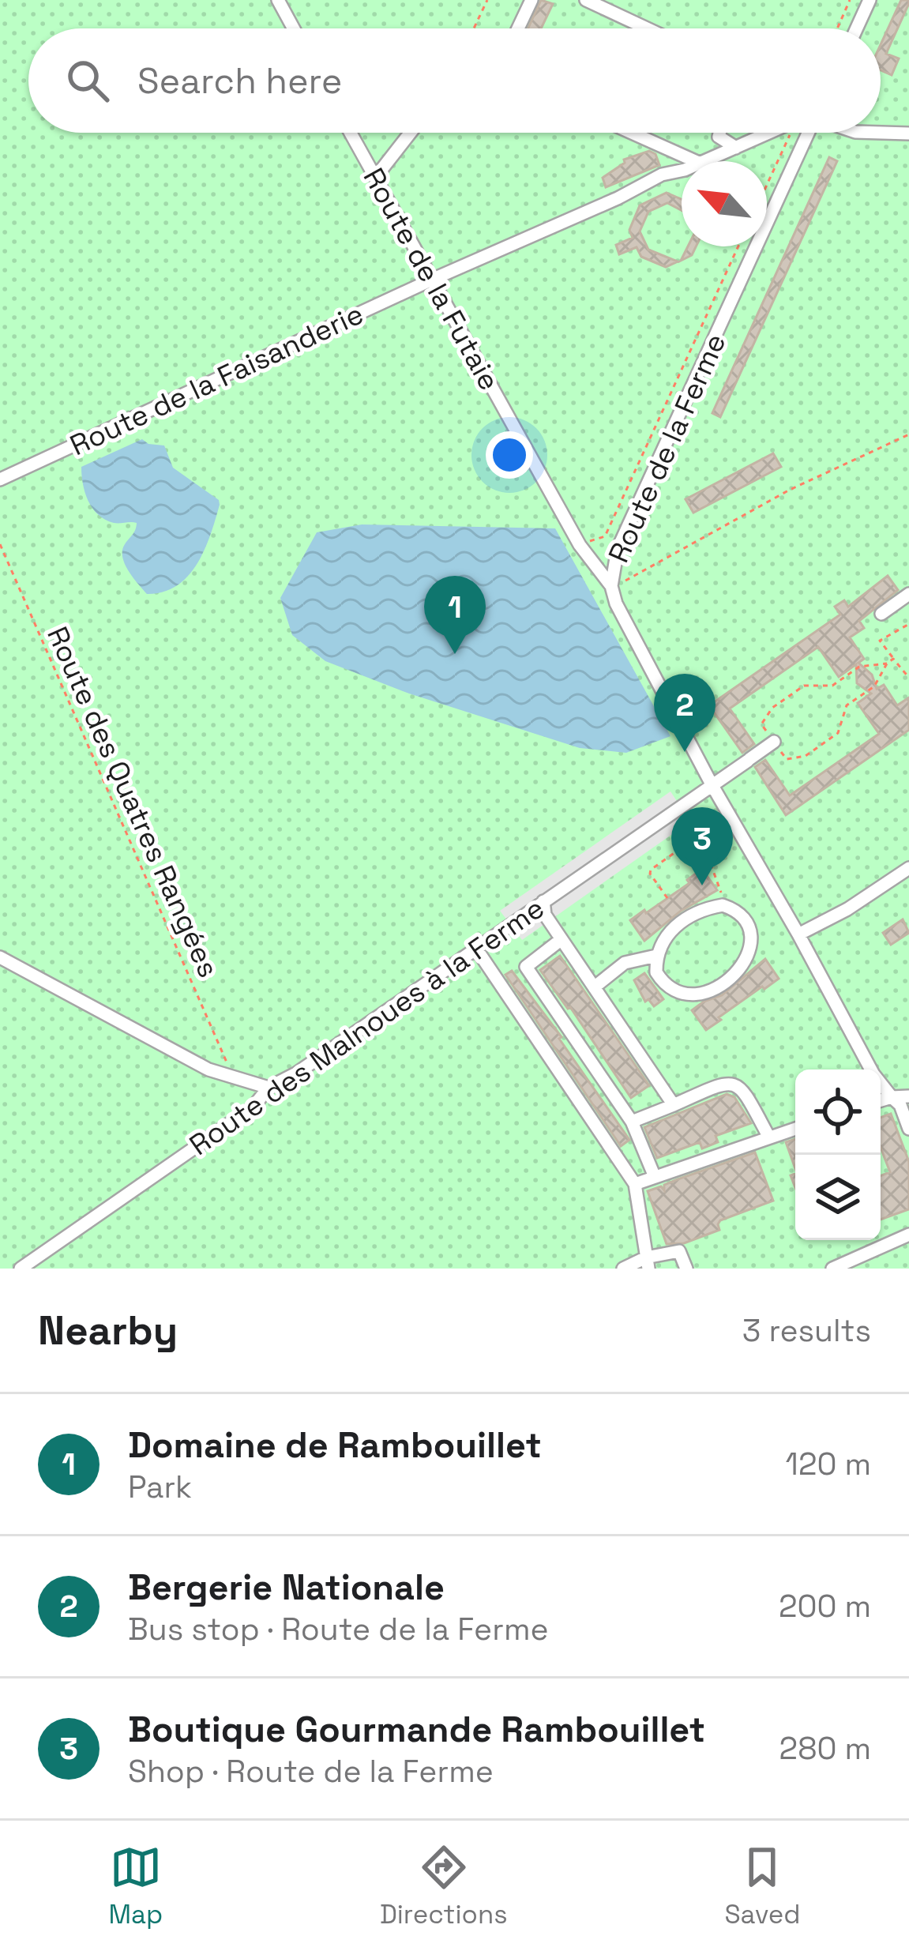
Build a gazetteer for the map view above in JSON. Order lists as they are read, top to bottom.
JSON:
{
  "streets": {
    "street": [
      "Route de la Futaie",
      "Route de la Faisanderie",
      "Route de la Ferme",
      "Route des Malnoues à la Ferme"
    ],
    "path": ["Route des Quatres Rangées"]
  },
  "crossings": [
    ["Route de la Futaie", "Route de la Faisanderie"],
    ["Route de la Futaie", "Route de la Ferme"],
    ["Route de la Ferme", "Route des Malnoues à la Ferme"]
  ],
  "north": "top left",
  "page": {
    "search": "Search here",
    "pins": ["1", "2", "3"],
    "heading": ["Nearby", "3 results"],
    "list": [
      {
        "mark": "1",
        "name": "Domaine de Rambouillet",
        "note": "Park",
        "value": "120 m"
      },
      {
        "mark": "2",
        "name": "Bergerie Nationale",
        "note": "Bus stop · Route de la Ferme",
        "value": "200 m"
      },
      {
        "mark": "3",
        "name": "Boutique Gourmande Rambouillet",
        "note": "Shop · Route de la Ferme",
        "value": "280 m"
      }
    ],
    "nav": ["Map", "Directions", "Saved"]
  }
}
